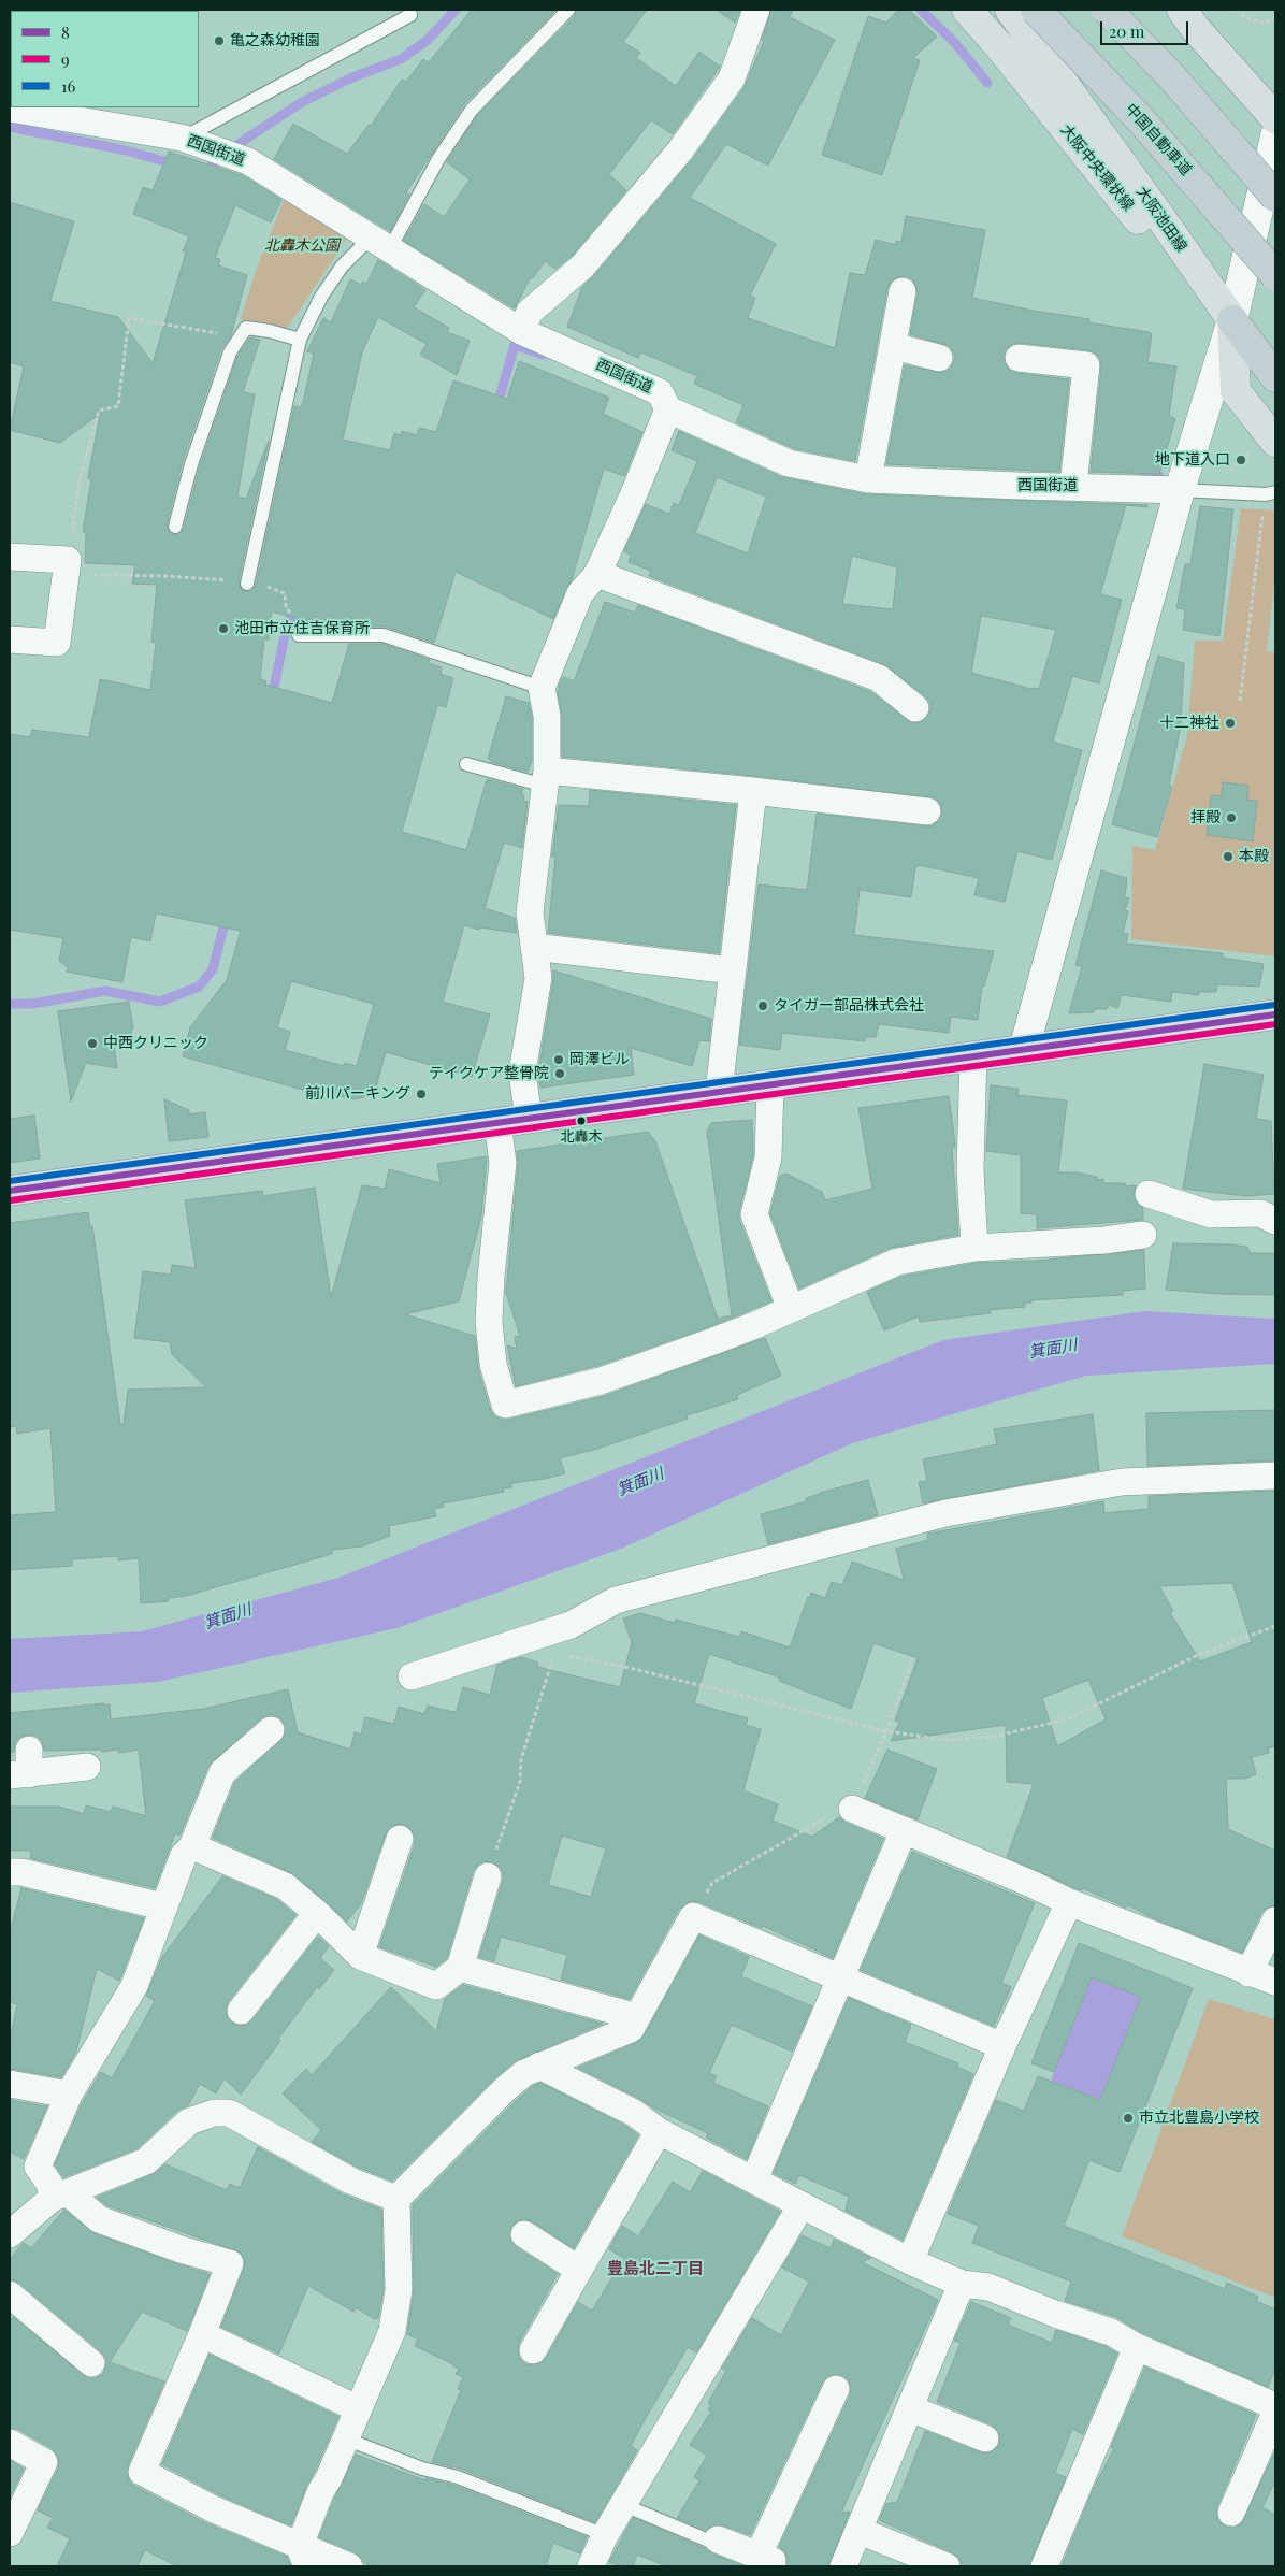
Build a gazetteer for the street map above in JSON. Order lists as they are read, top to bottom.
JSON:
{
  "streets": {
    "highway": ["中国自動車道"],
    "main road": ["大阪中央環状線", "大阪池田線"],
    "street": ["西国街道"]
  },
  "crossings": [
    ["大阪中央環状線", "大阪池田線"]
  ],
  "districts": ["豊島北二丁目"],
  "water": ["箕面川"],
  "parks": ["北轟木公園"],
  "places": [
    "亀之森幼稚園",
    "地下道入口",
    "池田市立住吉保育所",
    "十二神社",
    "拝殿",
    "本殿",
    "タイガー部品株式会社",
    "中西クリニック",
    "岡澤ビル",
    "テイクケア整骨院",
    "前川パーキング",
    "北轟木",
    "市立北豊島小学校"
  ],
  "lines": ["transit line 16", "transit line 8", "transit line 9"],
  "legend": ["8", "9", "16"],
  "scale_bar": "20 m"
}
